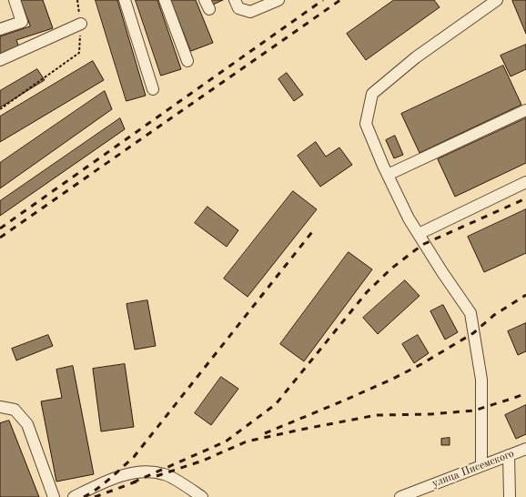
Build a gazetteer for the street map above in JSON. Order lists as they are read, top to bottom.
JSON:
{
  "streets": {
    "street": ["улица Писемского"]
  }
}
